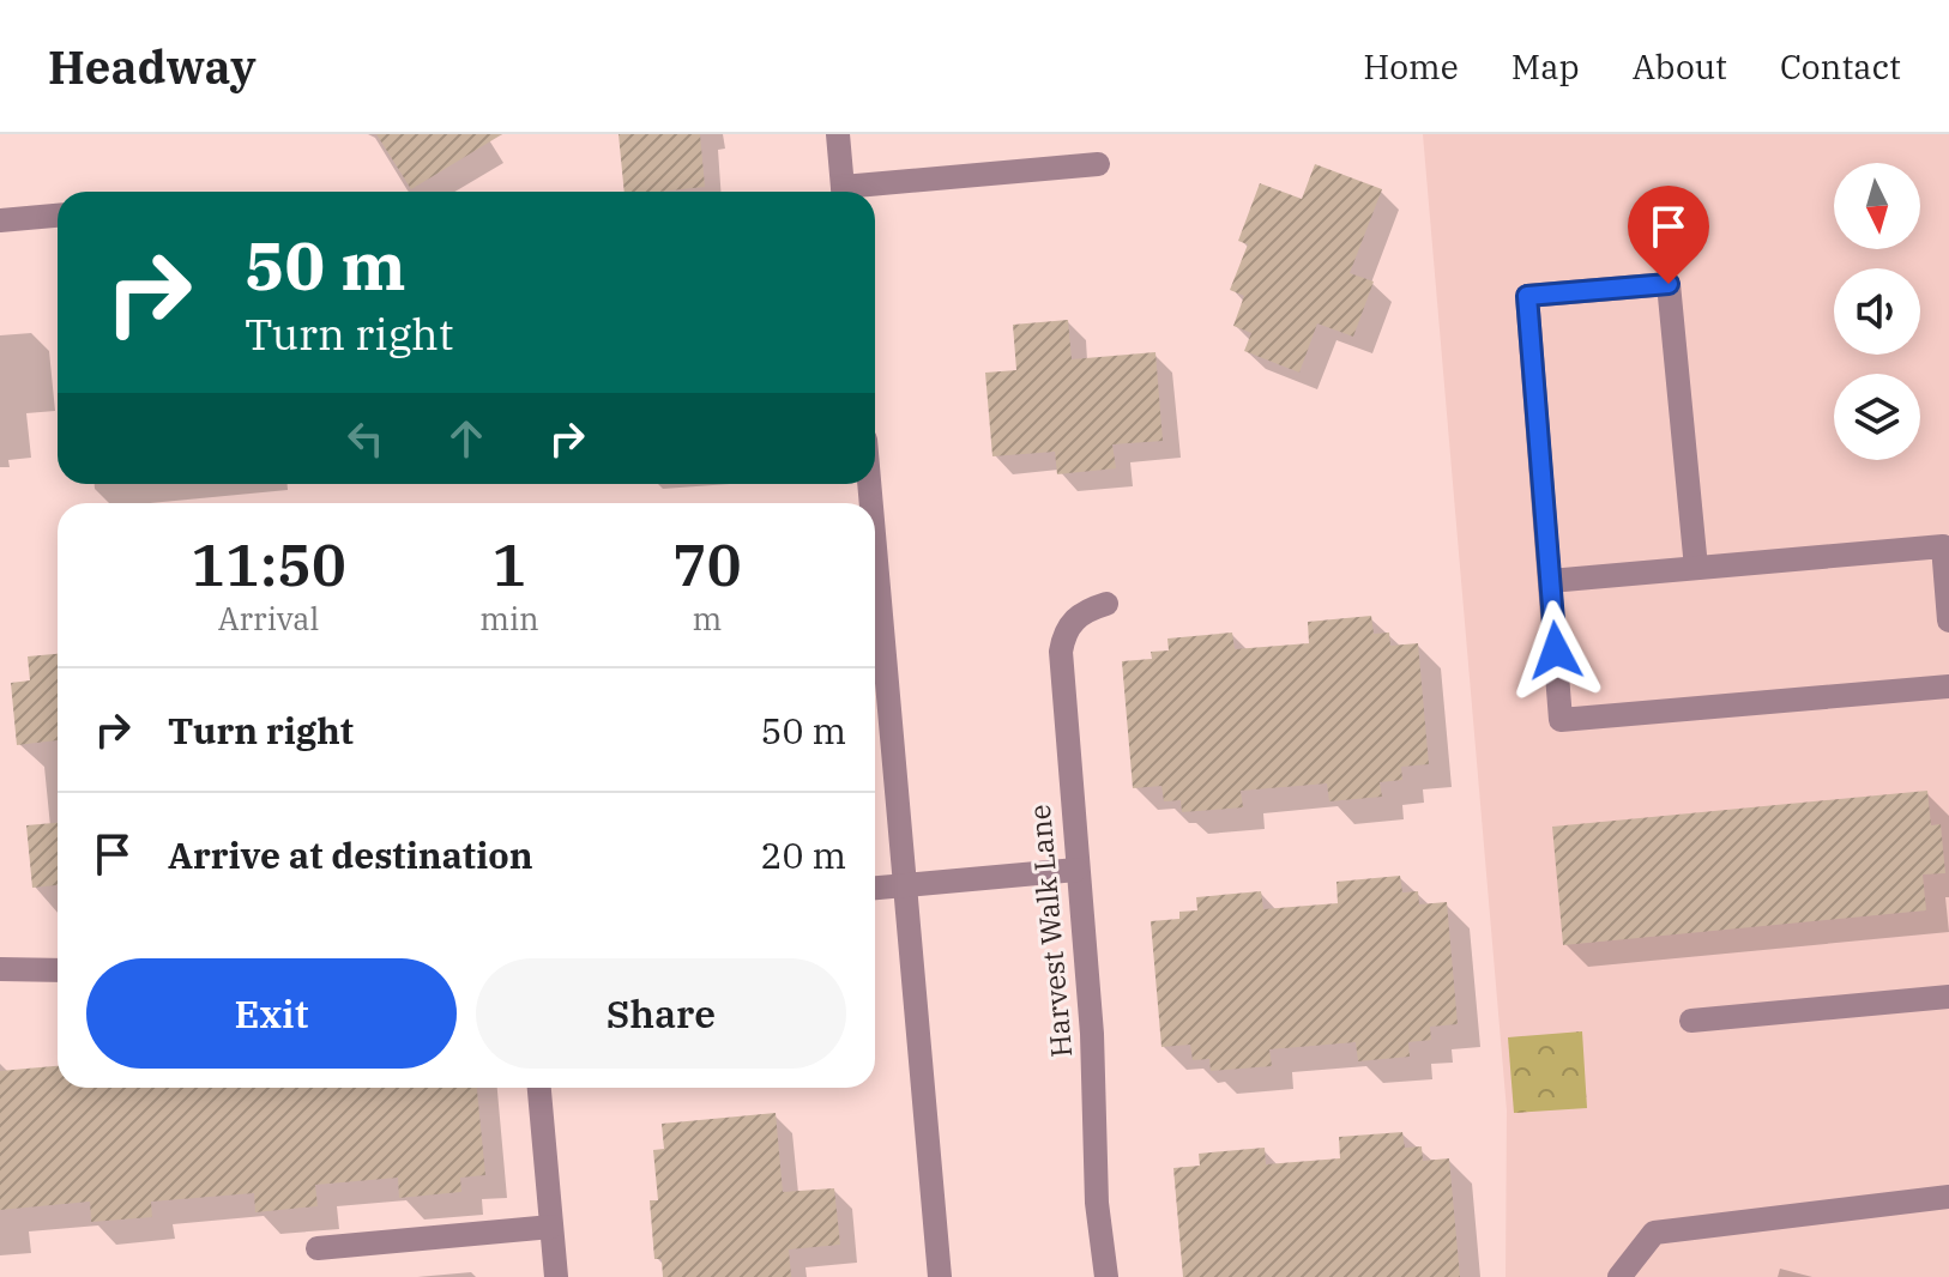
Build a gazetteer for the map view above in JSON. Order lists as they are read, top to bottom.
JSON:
{
  "streets": {
    "street": ["Harvest Walk Lane"]
  },
  "north": "bottom",
  "page": {
    "header": "Headway",
    "nav": [
      "Home",
      "Map",
      "About",
      "Contact"
    ],
    "turn": ["50 m", "Turn right"],
    "eta": [
      "11:50",
      "Arrival",
      "1",
      "min",
      "70",
      "m"
    ],
    "list": [
      {
        "name": "Turn right",
        "value": "50 m"
      },
      {
        "name": "Arrive at destination",
        "value": "20 m"
      }
    ],
    "buttons": ["Exit", "Share"]
  }
}
